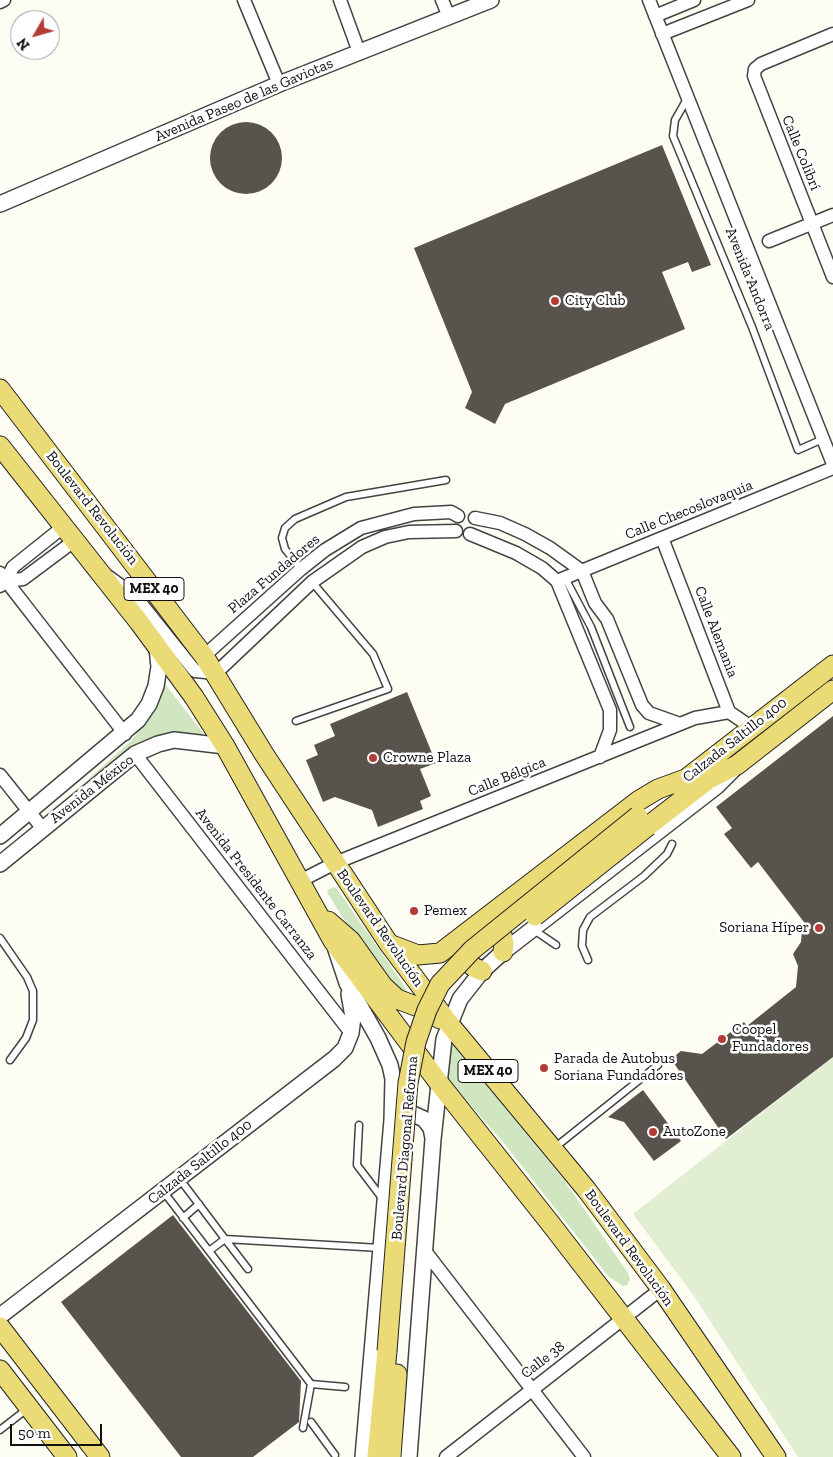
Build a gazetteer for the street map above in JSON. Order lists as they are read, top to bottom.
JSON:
{
  "streets": {
    "main road": [
      "Boulevard Revolución",
      "MEX 40",
      "Calzada Saltillo 400",
      "Boulevard Diagonal Reforma"
    ],
    "street": [
      "Avenida Paseo de las Gaviotas",
      "Calle Colibrí",
      "Avenida Andorra",
      "Calle Checoslovaquia",
      "Plaza Fundadores",
      "Calle Alemania",
      "Calle Bélgica",
      "Avenida México",
      "Avenida Presidente Carranza",
      "Calle 38"
    ]
  },
  "crossings": [
    ["Boulevard Revolución", "Plaza Fundadores"],
    ["Boulevard Revolución", "Calle Bélgica"],
    ["Boulevard Revolución", "Calle 38"],
    ["Calle Checoslovaquia", "Calle Alemania"],
    ["MEX 40", "Calle Bélgica"],
    ["MEX 40", "Avenida México"],
    ["MEX 40", "Calle 38"],
    ["Calle Alemania", "Calle Bélgica"],
    ["Calzada Saltillo 400", "Avenida Presidente Carranza"],
    ["Calzada Saltillo 400", "Boulevard Diagonal Reforma"],
    ["Avenida México", "Avenida Presidente Carranza"]
  ],
  "places": [
    "City Club",
    "Crowne Plaza",
    "Pemex",
    "Soriana Híper",
    "Coopel Fundadores",
    "Parada de Autobus Soriana Fundadores",
    "AutoZone"
  ],
  "scale_bar": "50 m",
  "north": "bottom left"
}
